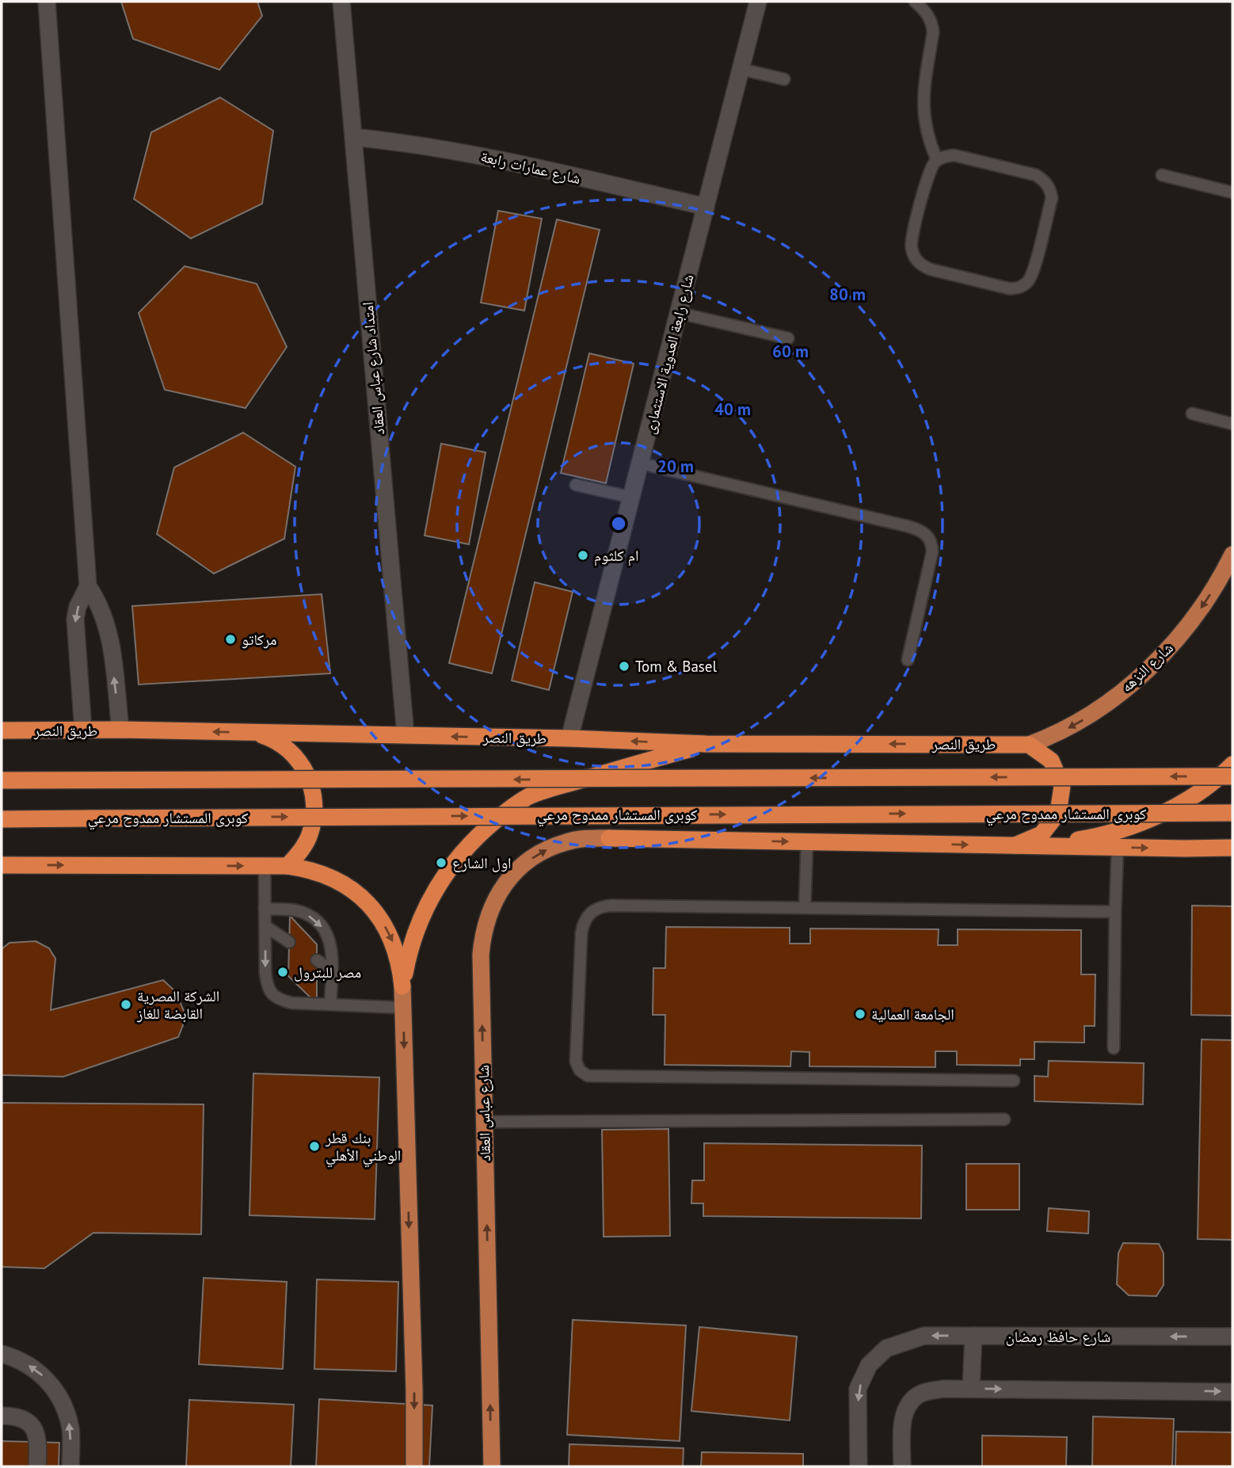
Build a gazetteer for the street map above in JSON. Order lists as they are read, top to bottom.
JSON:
{
  "streets": {
    "highway": ["طريق النصر", "كوبرى المستشار ممدوح مرعي"],
    "main road": ["شارع النزهه", "شارع عباس العقاد"],
    "street": [
      "شارع عمارات رابعة",
      "شارع رابعة العدوية الاستثمارى",
      "امتداد شارع عباس العقاد",
      "شارع حافظ رمضان"
    ]
  },
  "crossings": [
    ["شارع عمارات رابعة", "شارع رابعة العدوية الاستثمارى"],
    ["شارع عمارات رابعة", "امتداد شارع عباس العقاد"],
    ["شارع رابعة العدوية الاستثمارى", "طريق النصر"],
    ["امتداد شارع عباس العقاد", "طريق النصر"],
    ["شارع النزهه", "طريق النصر"]
  ],
  "one_way": ["شارع النزهه"],
  "places": [
    "ام كلثوم",
    "مركاتو",
    "Tom & Basel",
    "اول الشارع",
    "مصر للبترول",
    "الشركة المصرية القابضة للغاز",
    "الجامعة العمالية",
    "بنك قطر الوطني الأهلي"
  ],
  "rings": [
    "80 m",
    "60 m",
    "40 m",
    "20 m"
  ]
}
